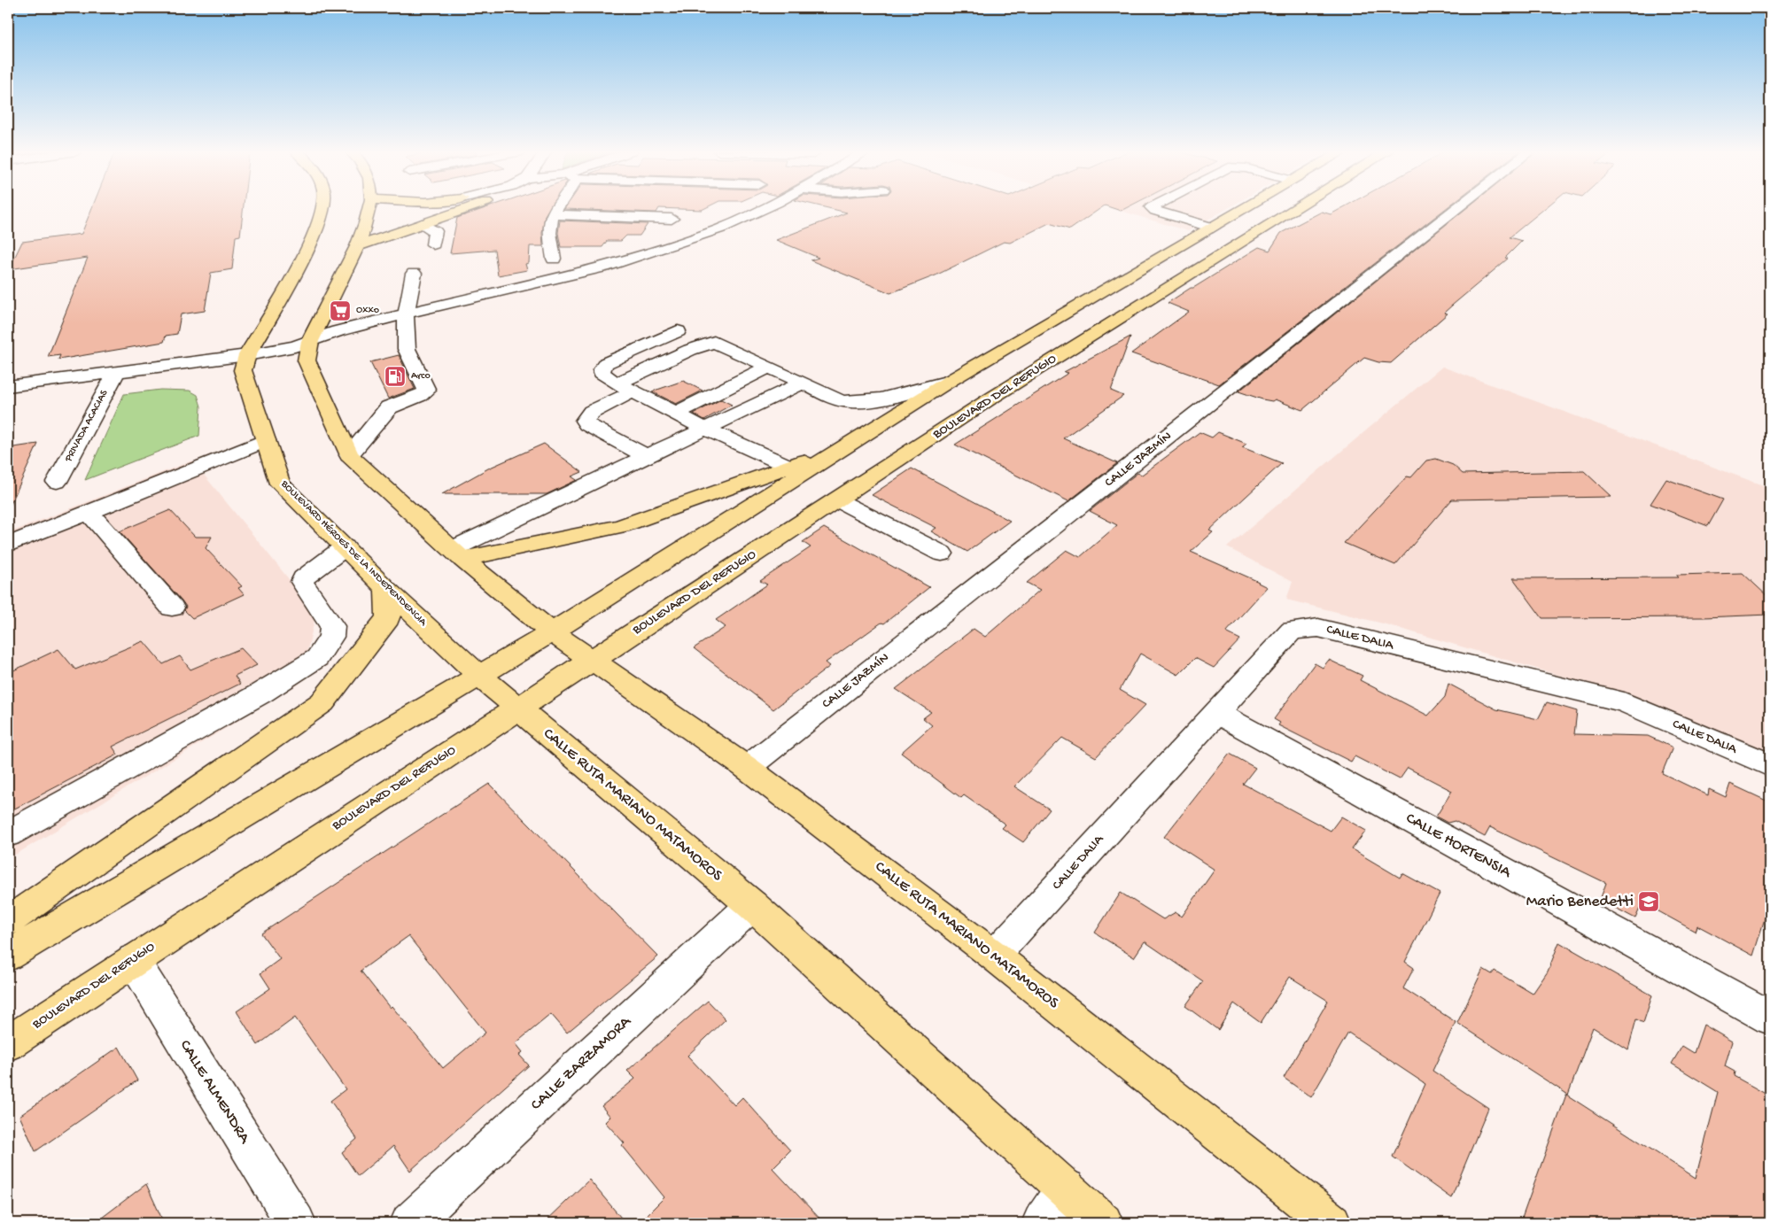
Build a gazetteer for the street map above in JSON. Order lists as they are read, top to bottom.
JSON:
{
  "streets": {
    "main road": ["BOULEVARD DEL REFUGIO", "BOULEVARD HÉROES DE LA INDEPENDENCIA", "CALLE RUTA MARIANO MATAMOROS"],
    "street": [
      "PRIVADA ACACIAS",
      "CALLE JAZMÍN",
      "CALLE DALIA",
      "CALLE HORTENSIA",
      "CALLE ZARZAMORA",
      "CALLE ALMENDRA"
    ]
  },
  "crossings": [
    ["BOULEVARD DEL REFUGIO", "BOULEVARD HÉROES DE LA INDEPENDENCIA"],
    ["BOULEVARD DEL REFUGIO", "CALLE RUTA MARIANO MATAMOROS"],
    ["BOULEVARD DEL REFUGIO", "CALLE ALMENDRA"],
    ["CALLE JAZMÍN", "CALLE RUTA MARIANO MATAMOROS"],
    ["BOULEVARD HÉROES DE LA INDEPENDENCIA", "CALLE RUTA MARIANO MATAMOROS"],
    ["CALLE DALIA", "CALLE RUTA MARIANO MATAMOROS"],
    ["CALLE DALIA", "CALLE HORTENSIA"],
    ["CALLE RUTA MARIANO MATAMOROS", "CALLE ZARZAMORA"]
  ],
  "places": {
    "supermarket": ["Oxxo"],
    "fuel station": ["Arco"],
    "school or university": ["Mario Benedetti"]
  }
}
